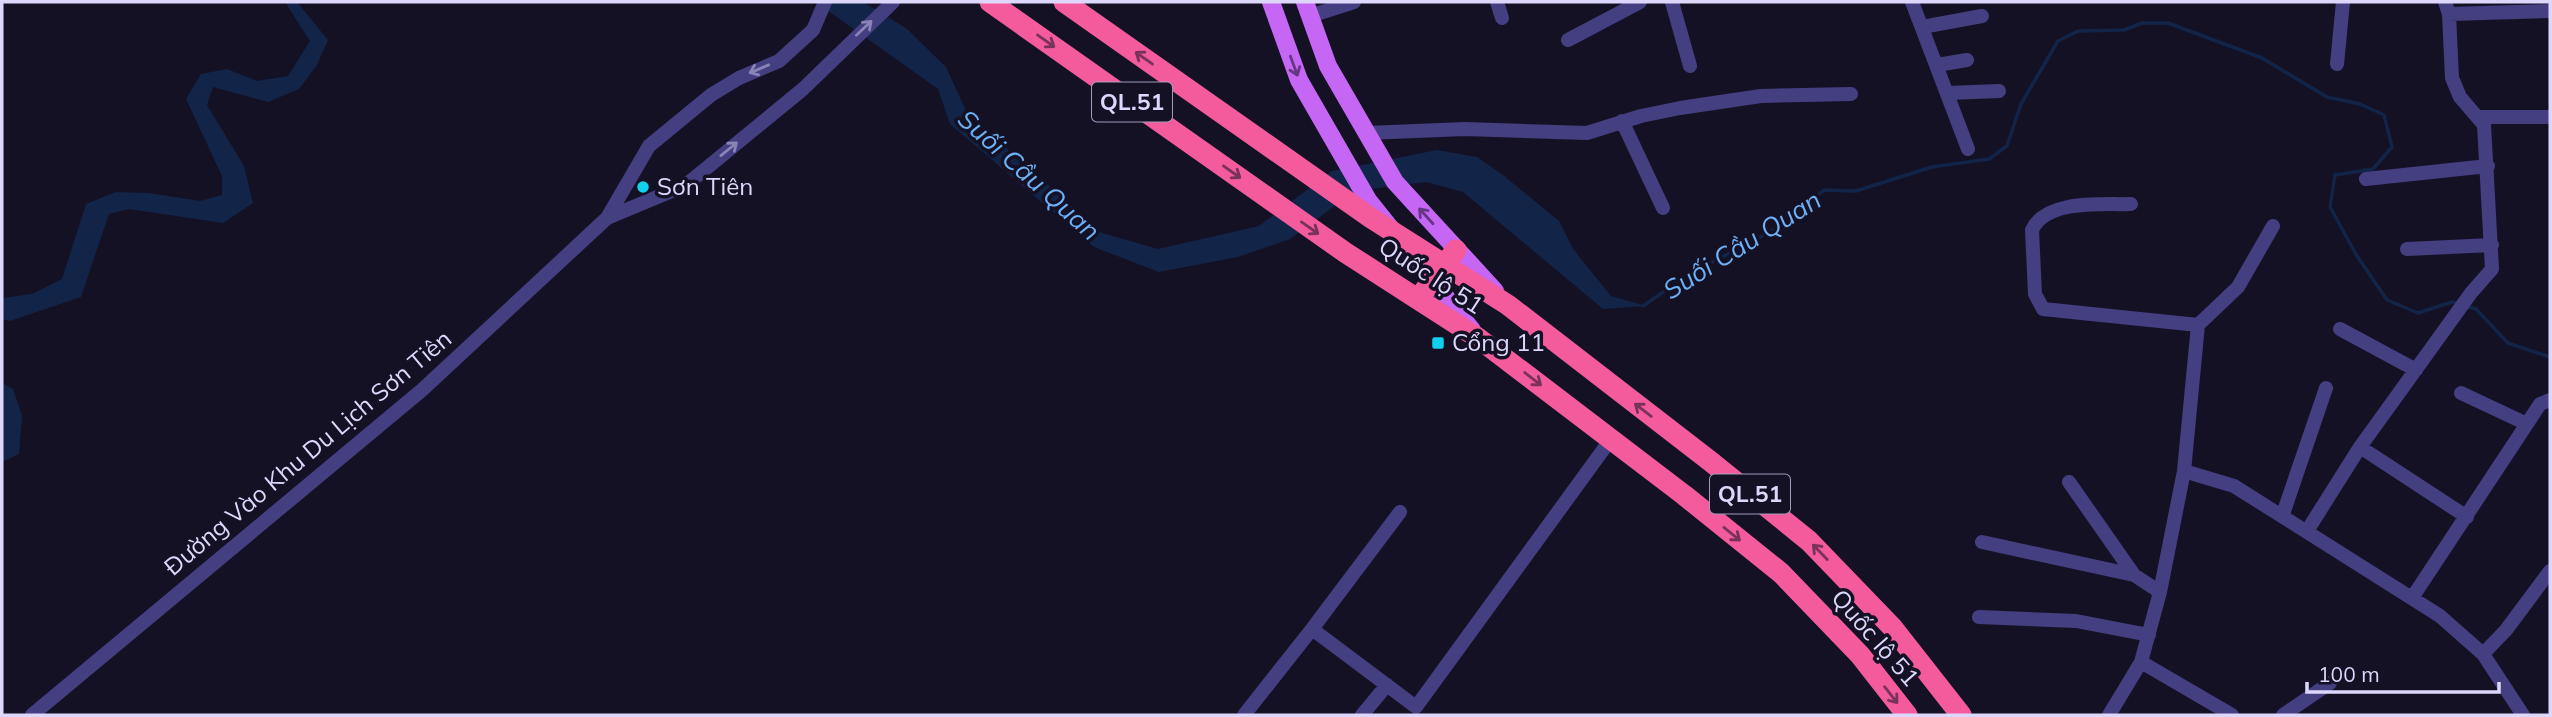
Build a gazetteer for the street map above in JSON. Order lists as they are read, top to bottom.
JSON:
{
  "streets": {
    "highway": ["QL.51", "Quốc lộ 51"],
    "street": ["Đường Vào Khu Du Lịch Sơn Tiên"]
  },
  "water": ["Suối Cầu Quan"],
  "places": {
    "other": ["Sơn Tiên"],
    "transit": ["Cổng 11"]
  },
  "scale_bar": "100 m"
}
